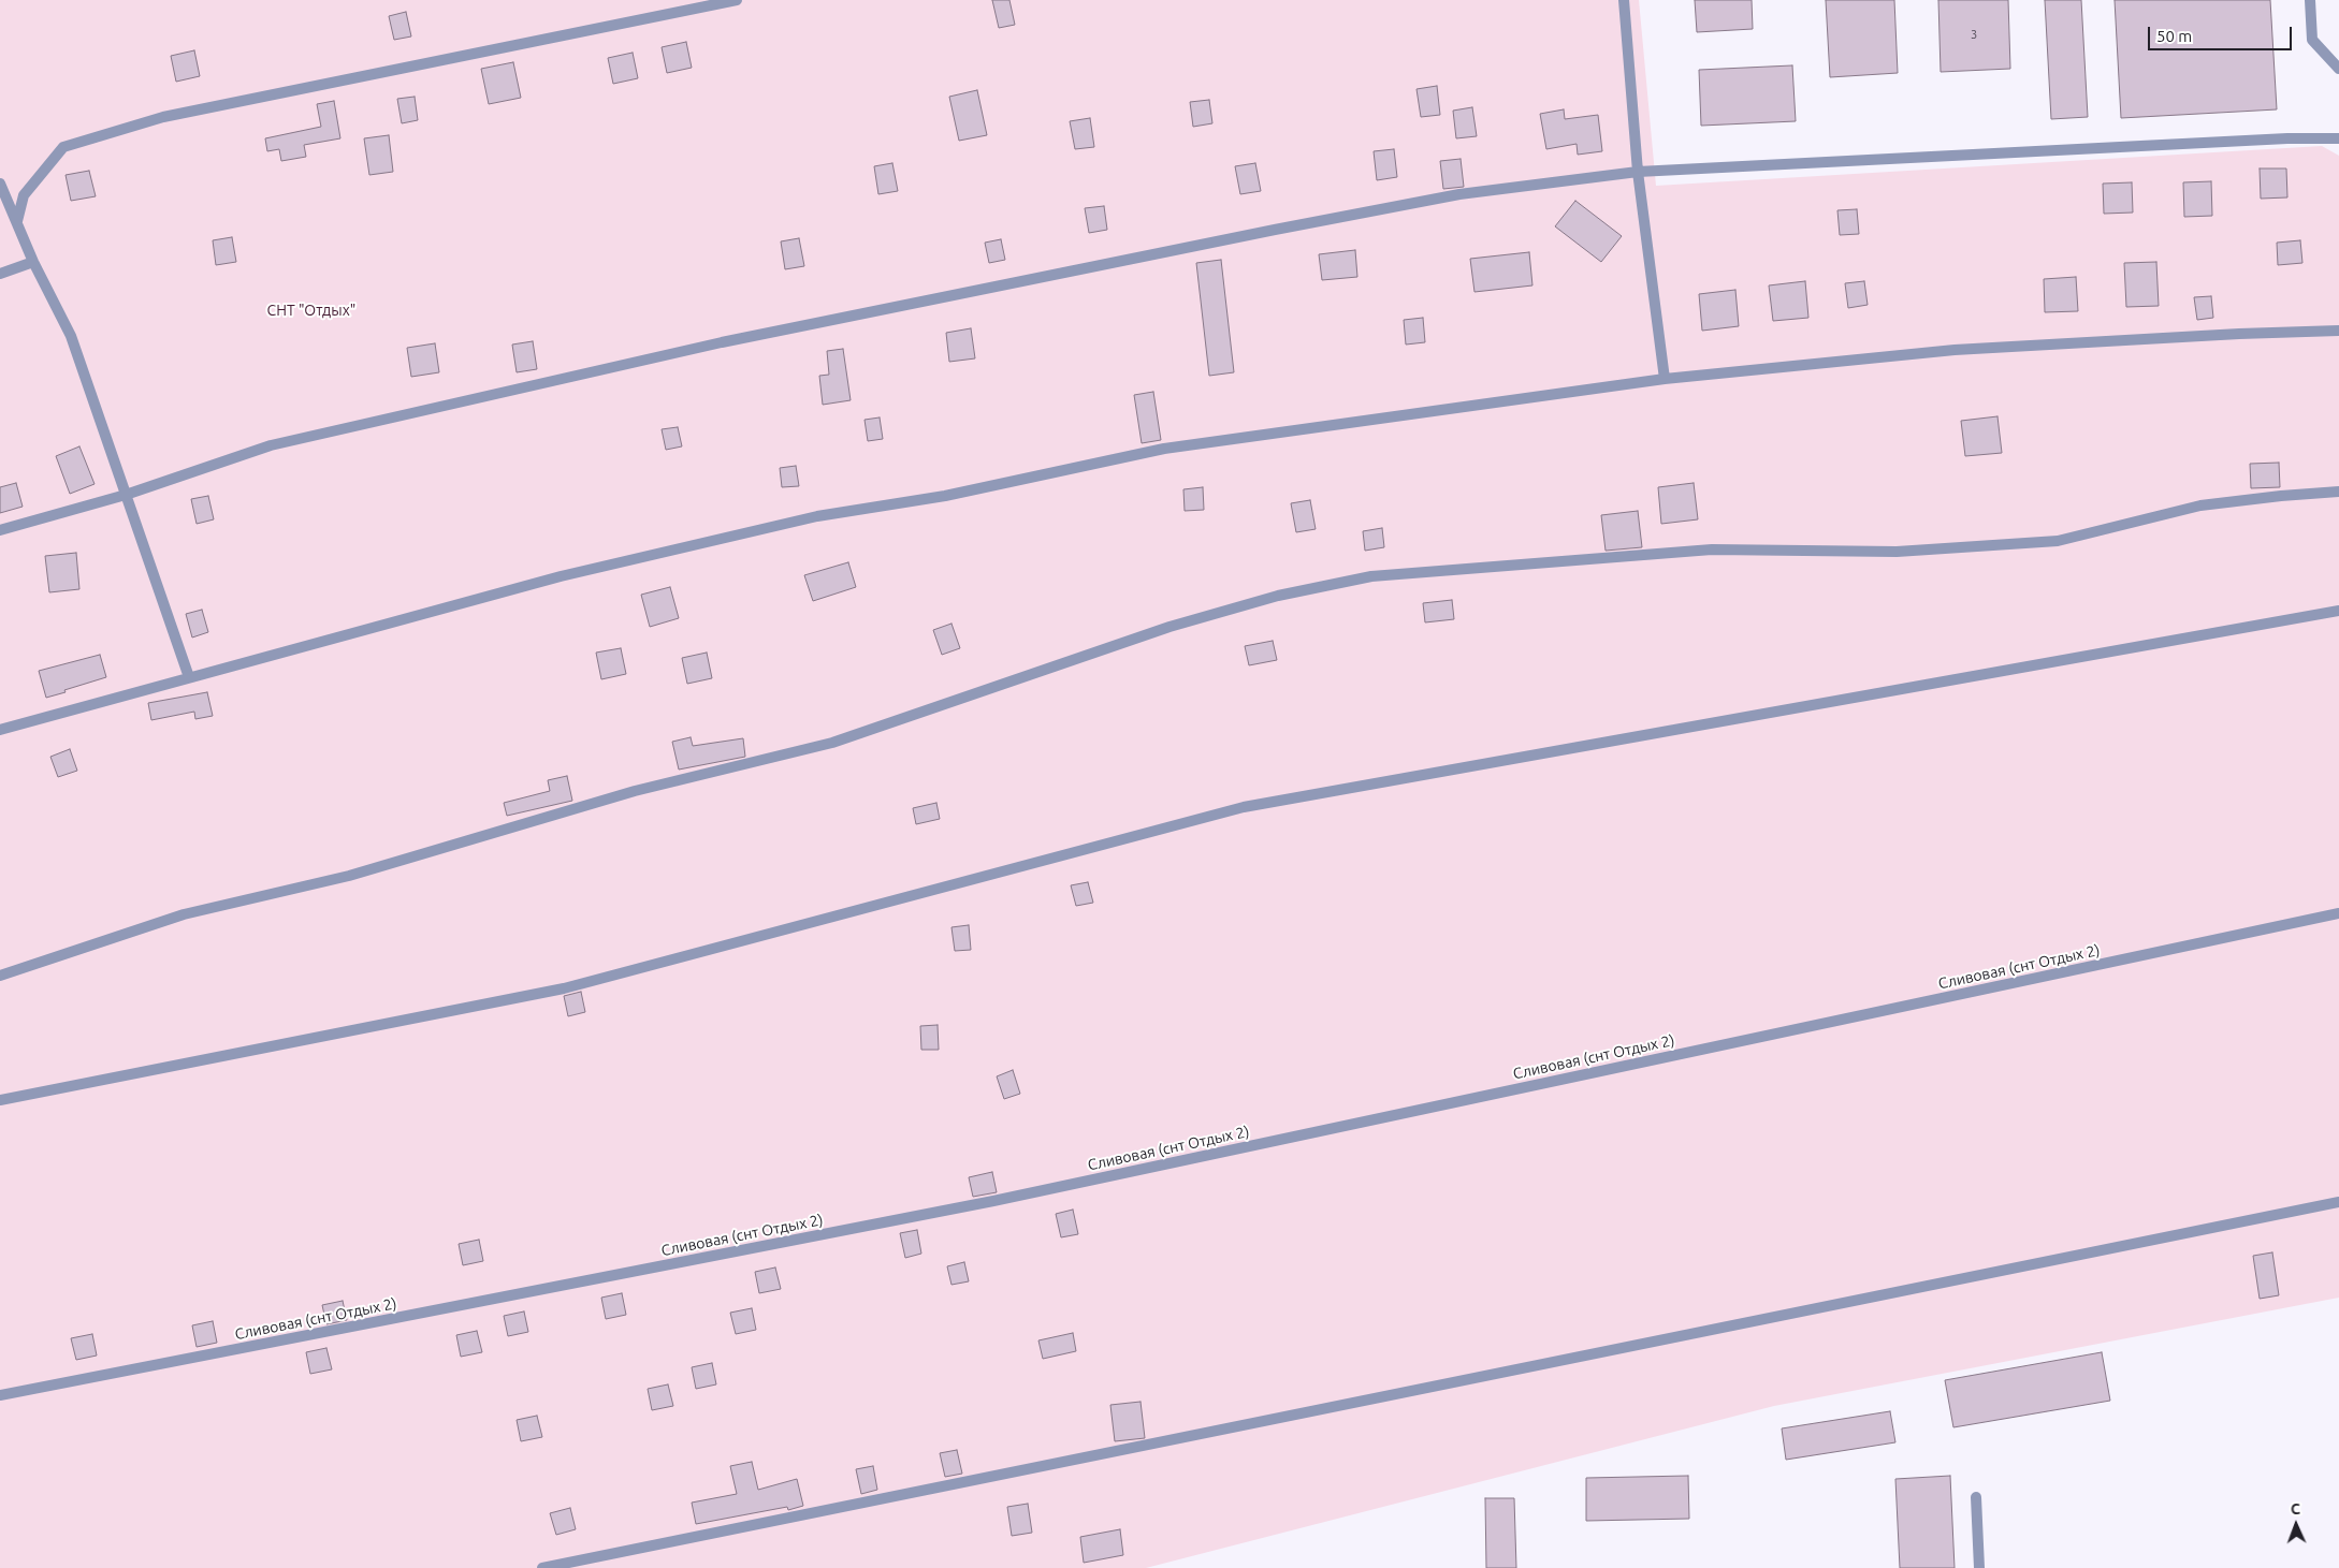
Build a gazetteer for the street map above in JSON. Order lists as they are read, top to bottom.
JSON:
{
  "streets": {
    "lane": ["Сливовая (снт Отдых 2)"]
  },
  "parks": ["СНТ \"Отдых\""],
  "house_numbers": ["3"],
  "scale_bar": "50 m",
  "north": "top"
}
